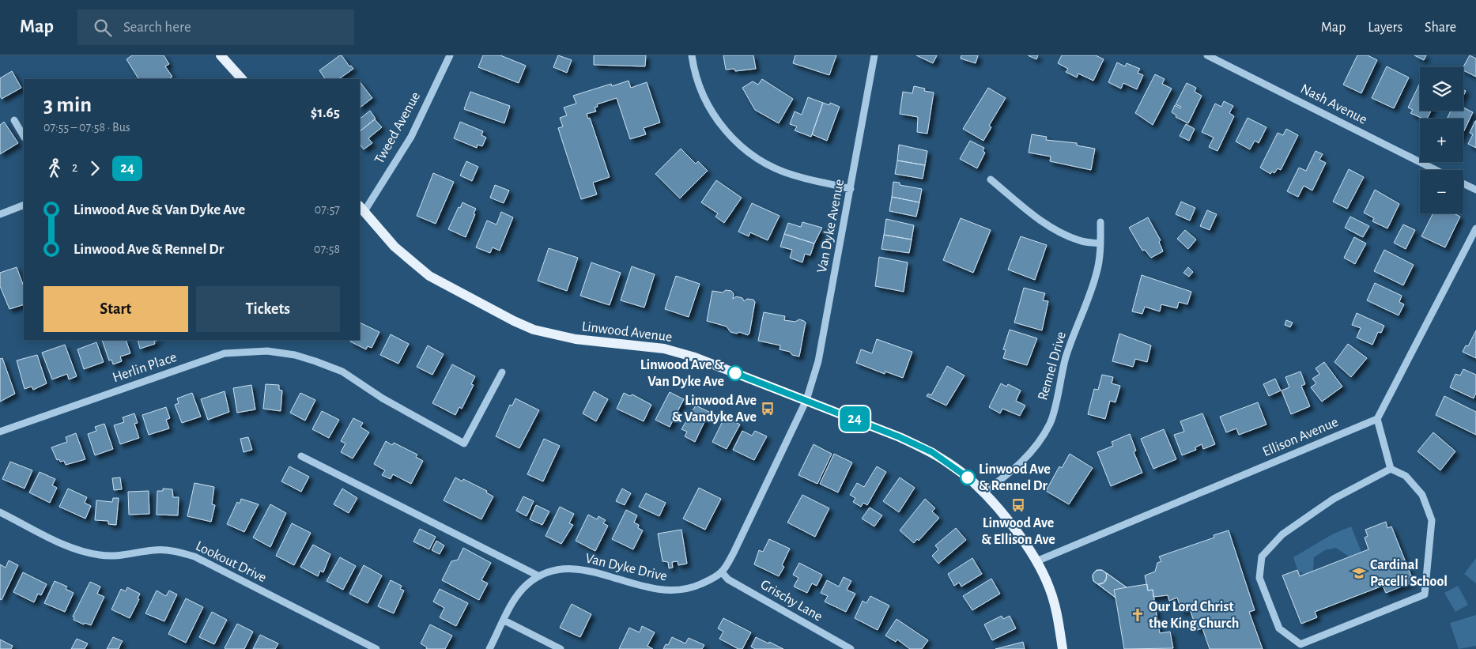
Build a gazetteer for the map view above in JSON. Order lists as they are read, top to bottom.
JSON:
{
  "streets": {
    "main road": ["Linwood Avenue"],
    "street": [
      "Nash Avenue",
      "Tweed Avenue",
      "Van Dyke Avenue",
      "Rennel Drive",
      "Herlin Place",
      "Ellison Avenue",
      "Lookout Drive",
      "Van Dyke Drive",
      "Grischy Lane"
    ]
  },
  "crossings": [
    ["Tweed Avenue", "Linwood Avenue"],
    ["Van Dyke Avenue", "Linwood Avenue"],
    ["Linwood Avenue", "Rennel Drive"],
    ["Linwood Avenue", "Ellison Avenue"],
    ["Van Dyke Drive", "Grischy Lane"]
  ],
  "places": {
    "other": ["Linwood Ave & Van Dyke Ave", "Linwood Ave & Rennel Dr"],
    "bus stop": ["Linwood Ave & Vandyke Ave", "Linwood Ave & Ellison Ave"],
    "school or university": ["Cardinal Pacelli School"],
    "church": ["Our Lord Christ the King Church"]
  },
  "lines": ["bus line 24"],
  "page": {
    "header": "Map",
    "search": "Search here",
    "nav": ["Map", "Layers", "Share"],
    "on_map": "24",
    "map_buttons": ["+", "−"],
    "heading": ["3 min", "07:55 – 07:58 · Bus", "$1.65"],
    "legs": ["2", "24"],
    "list": [
      {
        "name": "Linwood Ave & Van Dyke Ave",
        "value": "07:57"
      },
      {
        "name": "Linwood Ave & Rennel Dr",
        "value": "07:58"
      }
    ],
    "buttons": ["Start", "Tickets"]
  }
}
